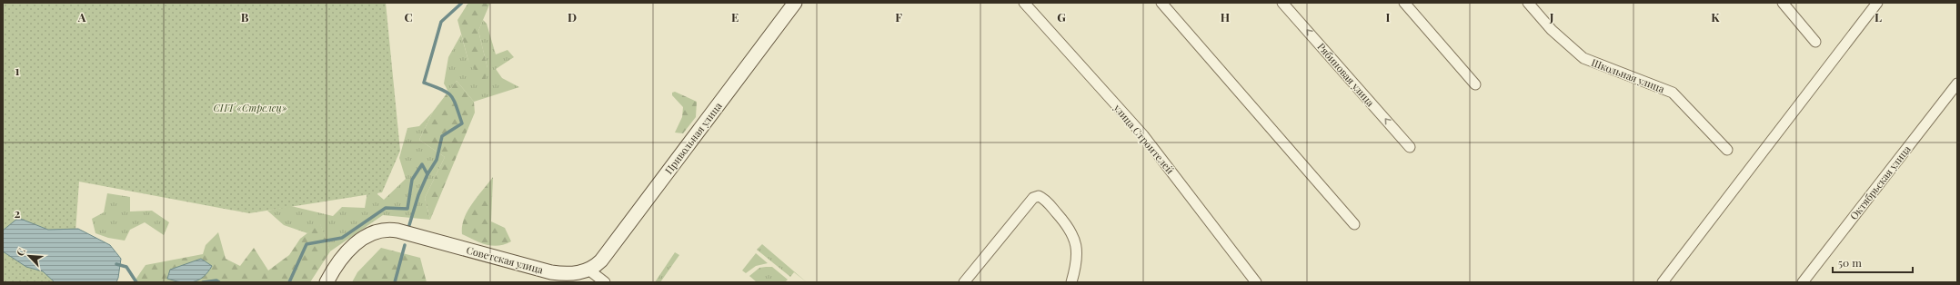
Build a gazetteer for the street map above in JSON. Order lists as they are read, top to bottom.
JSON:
{
  "streets": {
    "street": [
      "Рябиновая улица",
      "Школьная улица",
      "Привольная улица",
      "улица Строителей",
      "Октябрьская улица",
      "Советская улица"
    ]
  },
  "crossings": [
    ["Привольная улица", "Советская улица"]
  ],
  "one_way": ["Рябиновая улица"],
  "parks": ["СНТ «Стрелец»"],
  "scale_bar": "50 m",
  "north": "top left",
  "grid": {
    "columns": [
      "A",
      "B",
      "C",
      "D",
      "E",
      "F",
      "G",
      "H",
      "I",
      "J",
      "K",
      "L"
    ],
    "rows": ["1", "2"]
  }
}
